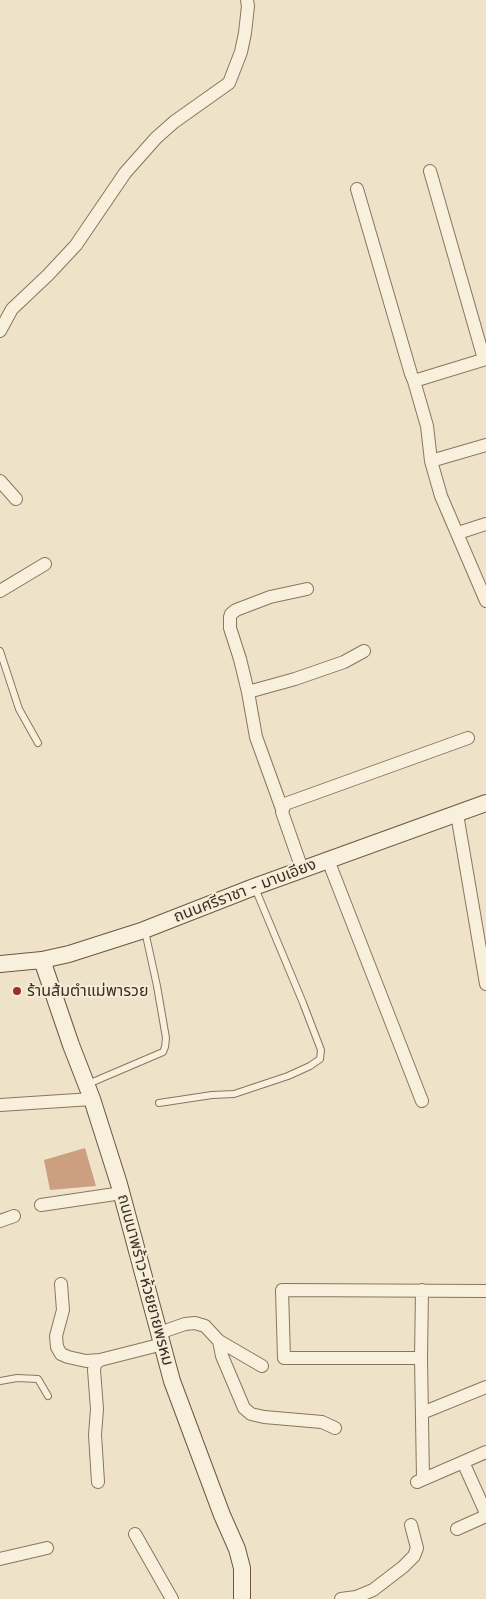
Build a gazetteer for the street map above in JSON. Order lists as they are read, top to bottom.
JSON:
{
  "streets": {
    "street": ["ถนนศรีราชา - มาบเอียง", "ถนนนาพร้าว-ห้วยยายพรหม"]
  },
  "crossings": [
    ["ถนนศรีราชา - มาบเอียง", "ถนนนาพร้าว-ห้วยยายพรหม"]
  ],
  "places": ["ร้านส้มตำแม่พารวย"]
}
